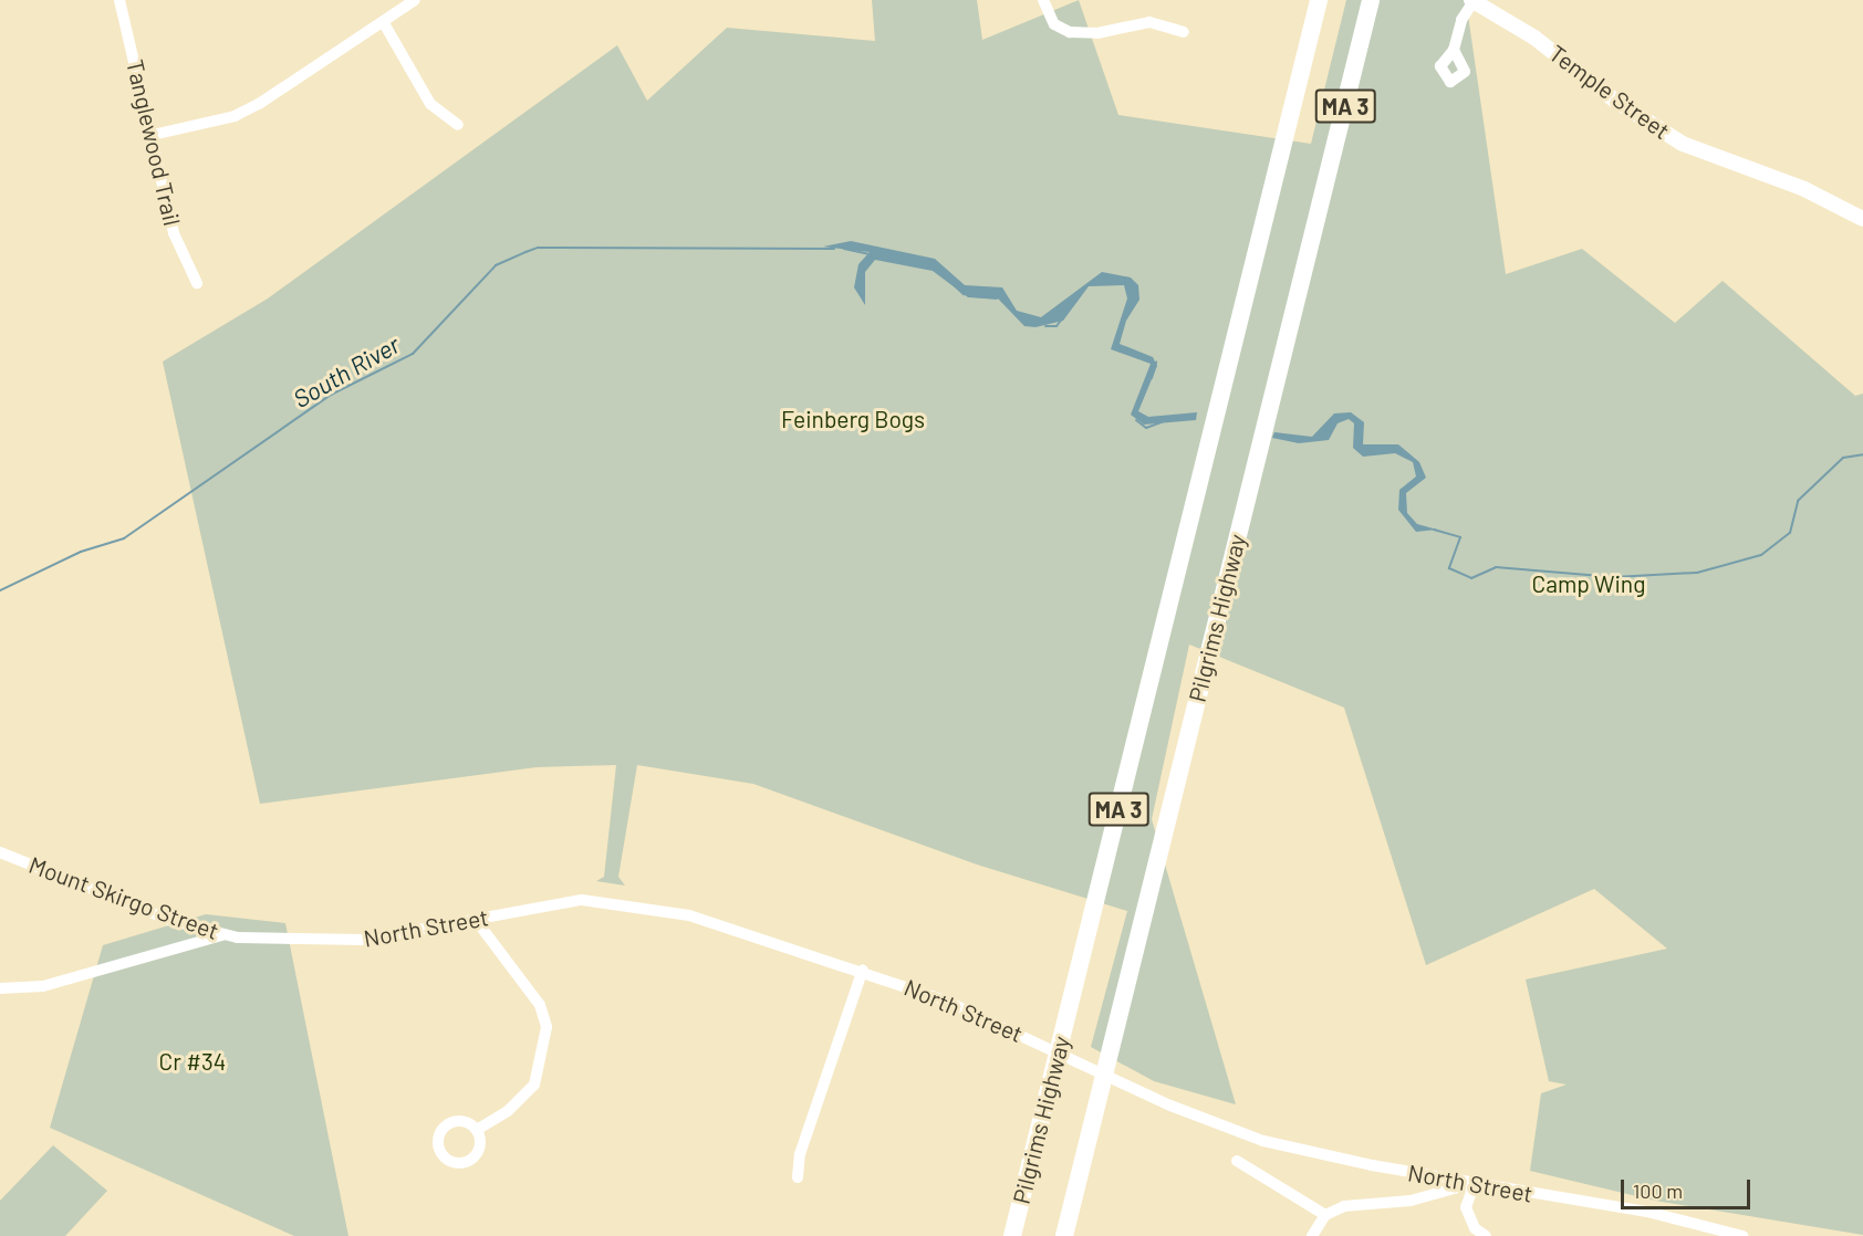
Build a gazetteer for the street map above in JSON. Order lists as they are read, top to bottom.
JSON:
{
  "streets": {
    "highway": ["MA 3", "Pilgrims Highway"],
    "main road": ["Temple Street"],
    "street": ["Tanglewood Trail", "Mount Skirgo Street", "North Street"]
  },
  "crossings": [
    ["Mount Skirgo Street", "North Street"]
  ],
  "water": ["South River"],
  "parks": ["Feinberg Bogs", "Camp Wing", "Cr #34"],
  "scale_bar": "100 m"
}
